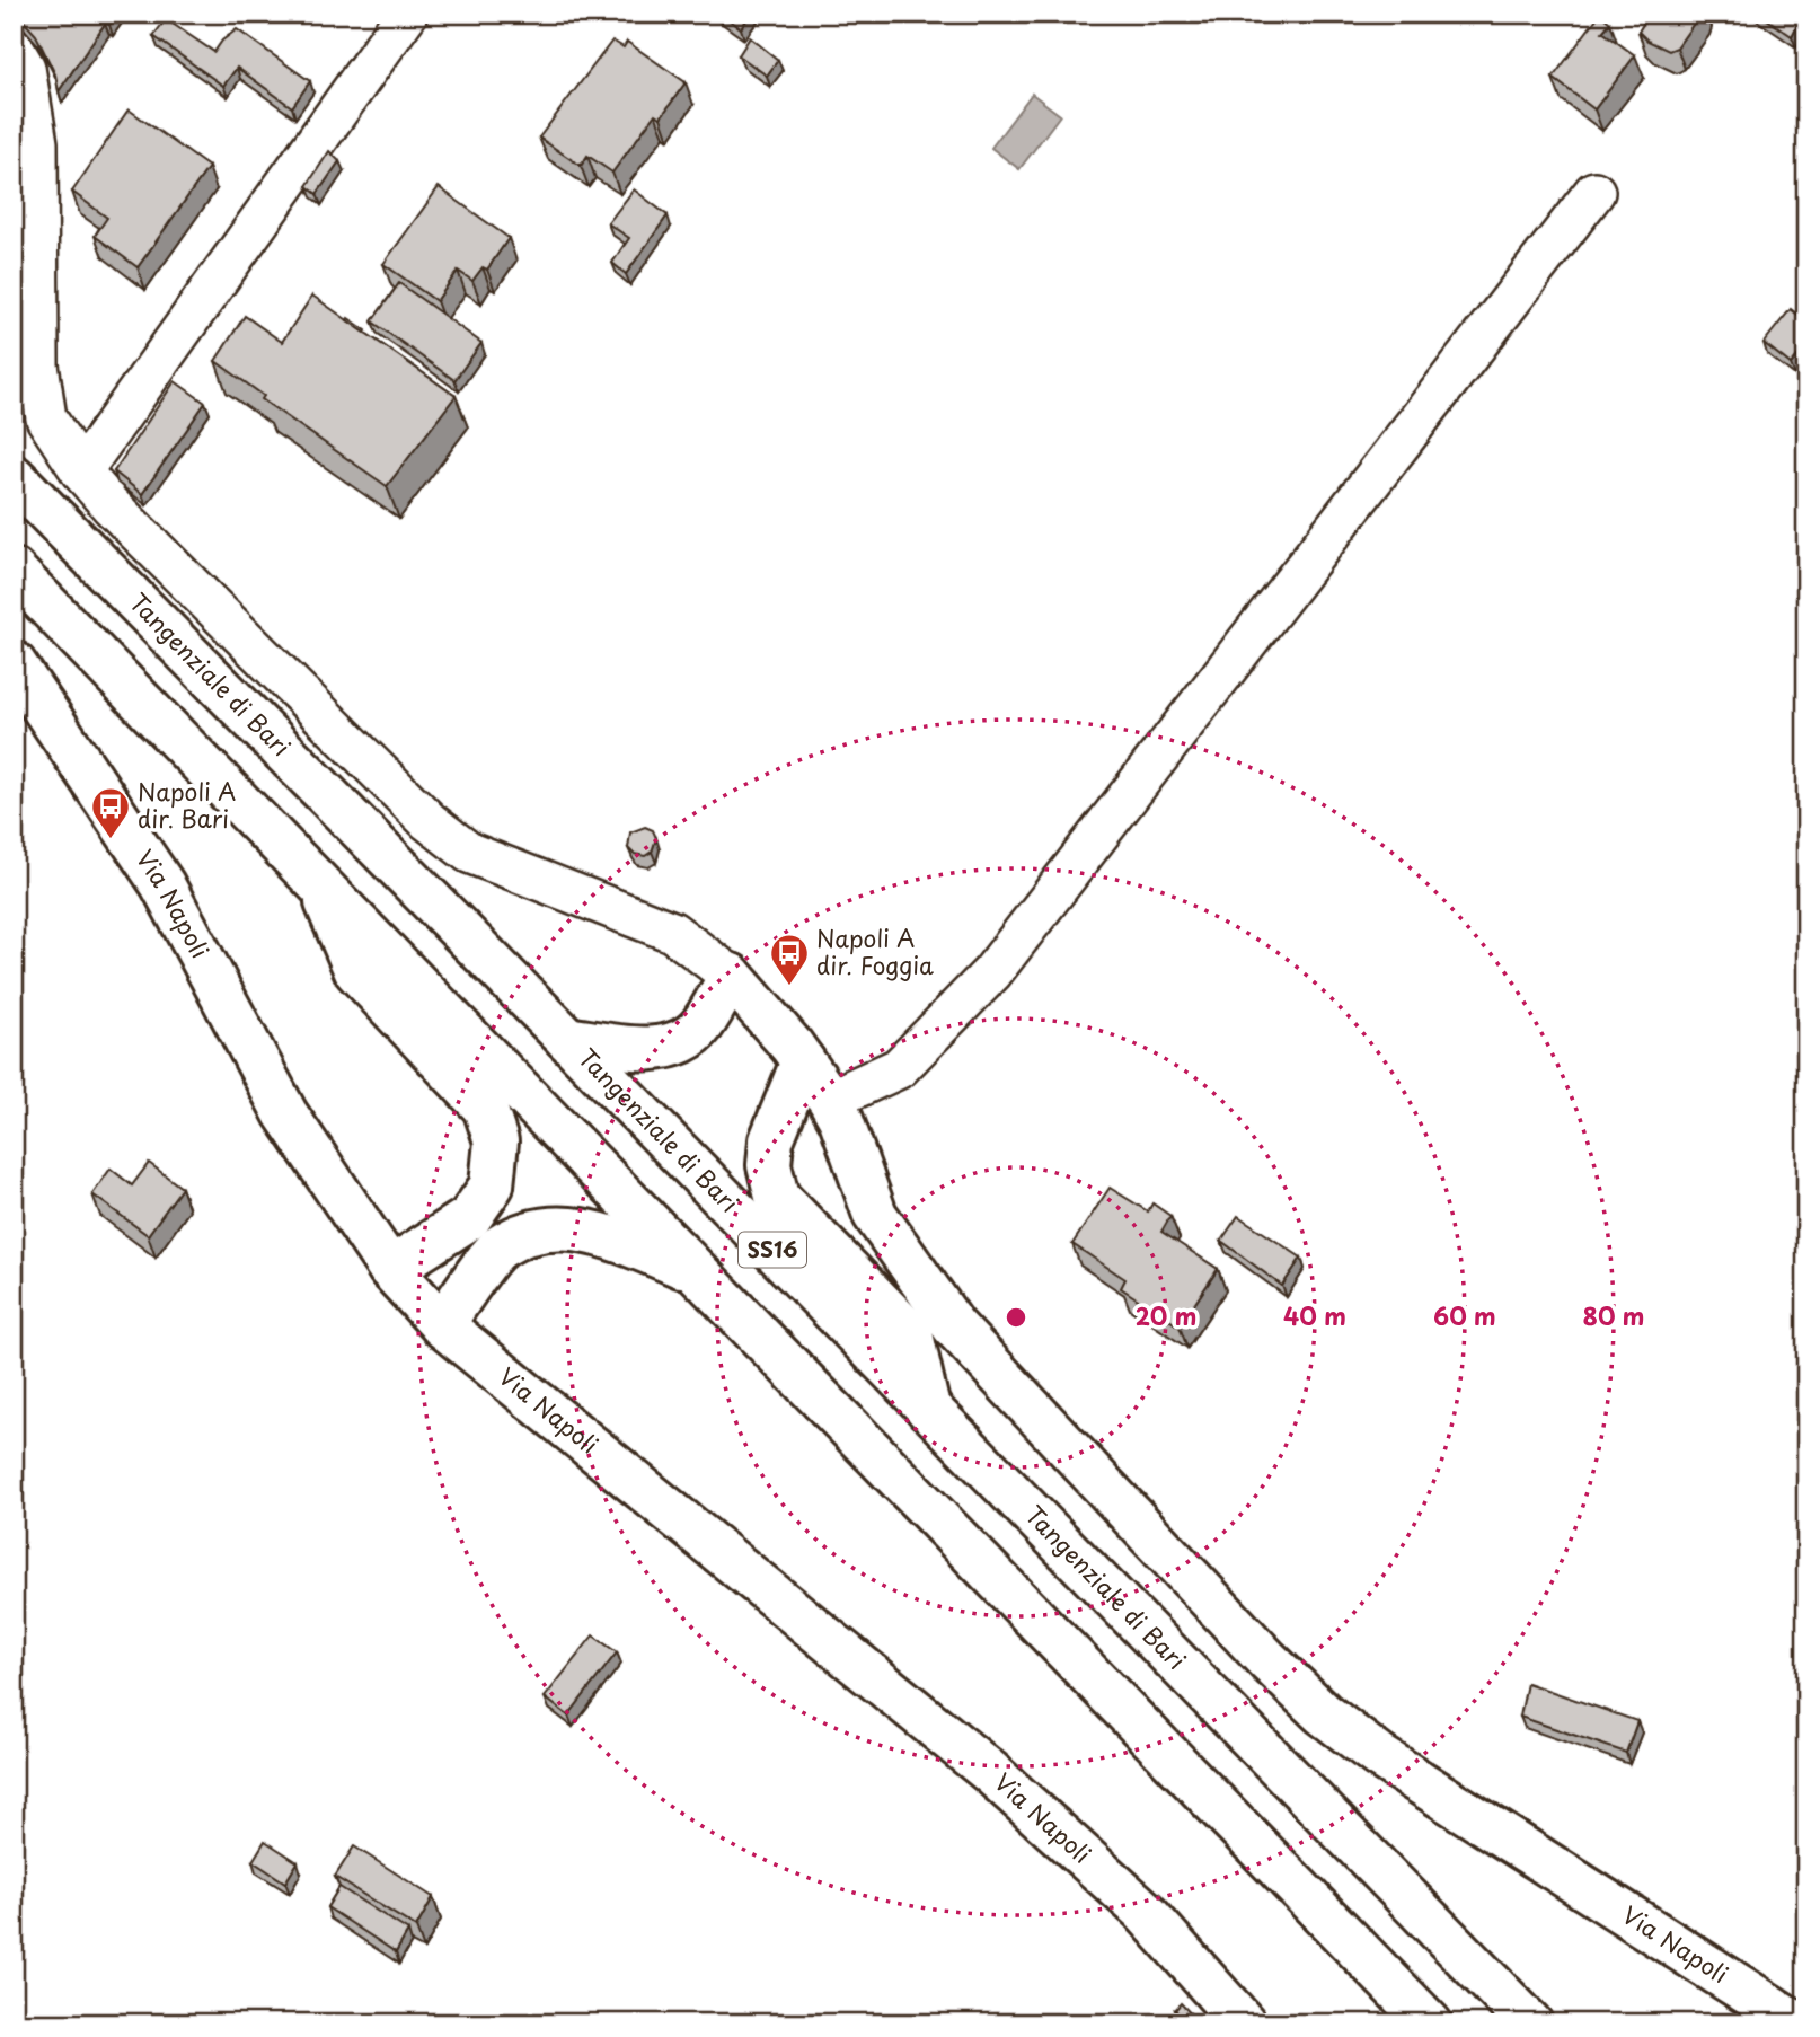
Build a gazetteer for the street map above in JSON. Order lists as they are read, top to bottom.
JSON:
{
  "streets": {
    "main road": ["Tangenziale di Bari", "Via Napoli", "SS16"]
  },
  "places": {
    "bus stop": ["Napoli A dir. Bari", "Napoli A dir. Foggia"]
  },
  "rings": [
    "20 m",
    "40 m",
    "60 m",
    "80 m"
  ]
}
